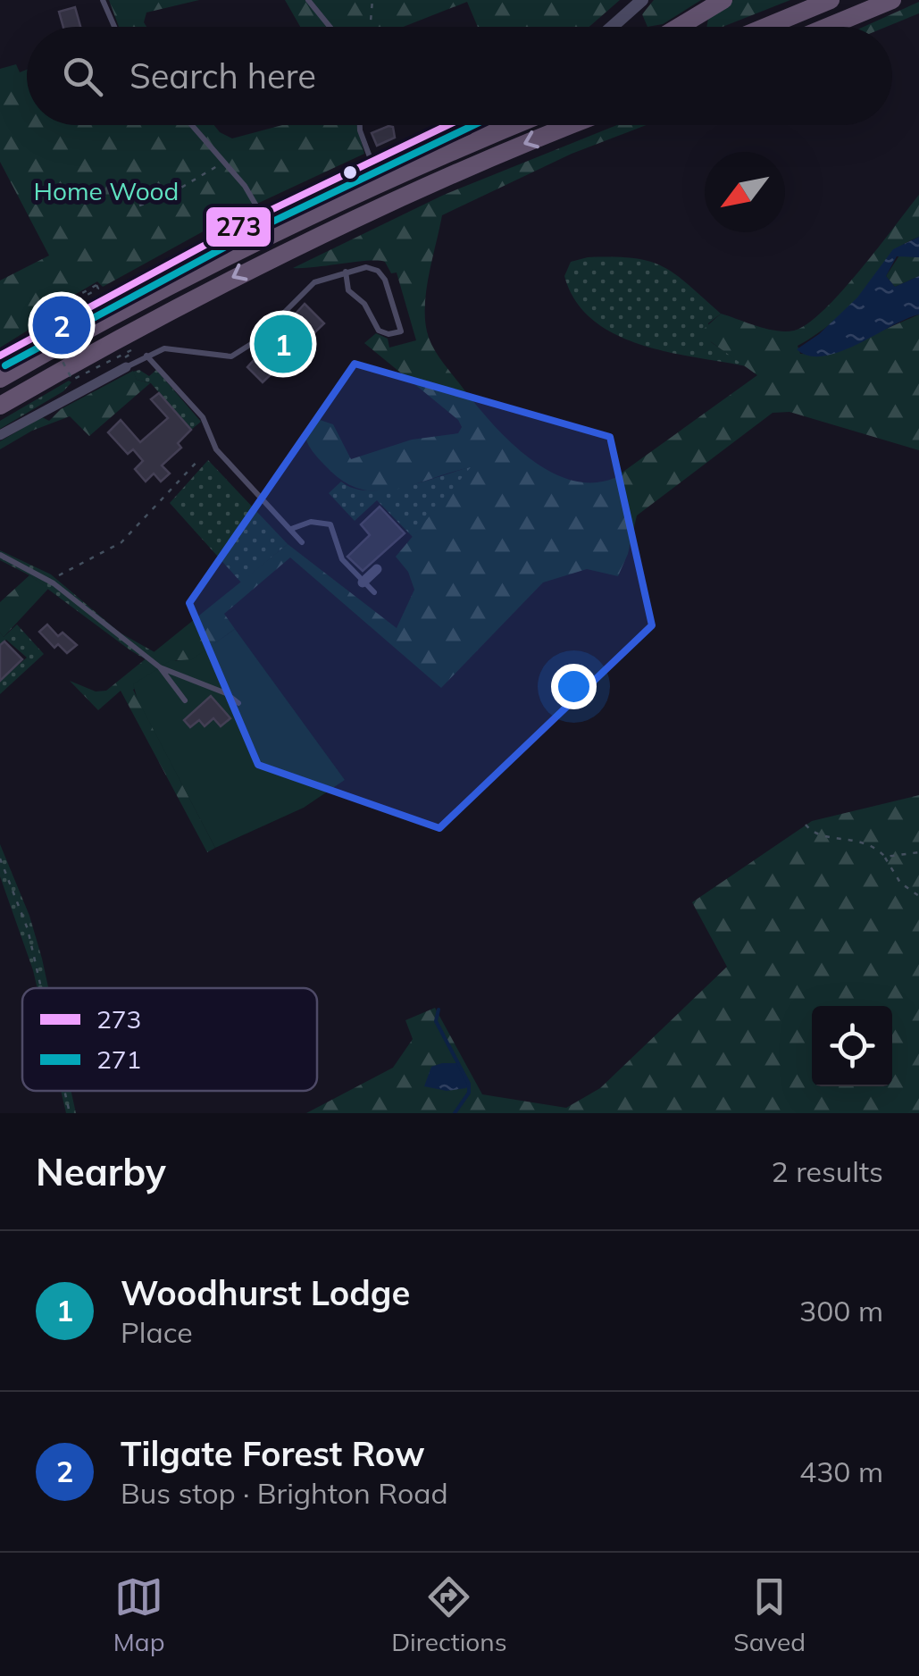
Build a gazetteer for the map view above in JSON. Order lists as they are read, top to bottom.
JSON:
{
  "parks": ["Home Wood"],
  "lines": ["transit line 273", "transit line 271"],
  "legend": ["273", "271"],
  "north": "bottom left",
  "page": {
    "search": "Search here",
    "pins": ["2", "1"],
    "heading": ["Nearby", "2 results"],
    "list": [
      {
        "mark": "1",
        "name": "Woodhurst Lodge",
        "note": "Place",
        "value": "300 m"
      },
      {
        "mark": "2",
        "name": "Tilgate Forest Row",
        "note": "Bus stop · Brighton Road",
        "value": "430 m"
      }
    ],
    "nav": ["Map", "Directions", "Saved"]
  }
}
